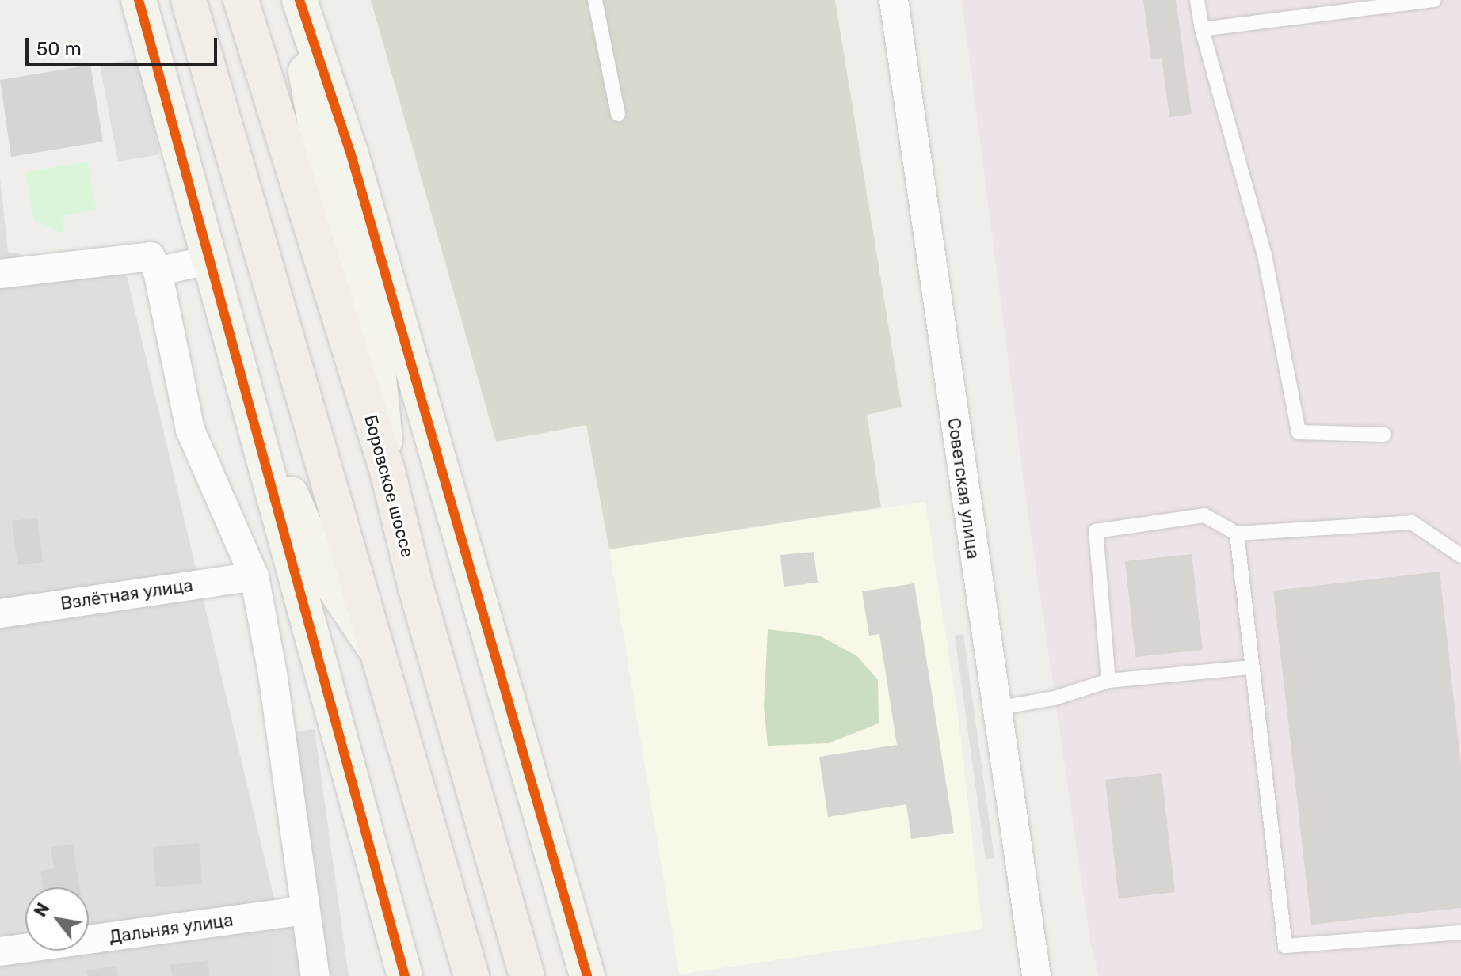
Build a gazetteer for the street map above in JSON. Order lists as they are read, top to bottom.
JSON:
{
  "streets": {
    "main road": ["Боровское шоссе"],
    "street": ["Советская улица", "Взлётная улица", "Дальняя улица"]
  },
  "scale_bar": "50 m",
  "north": "top left"
}
